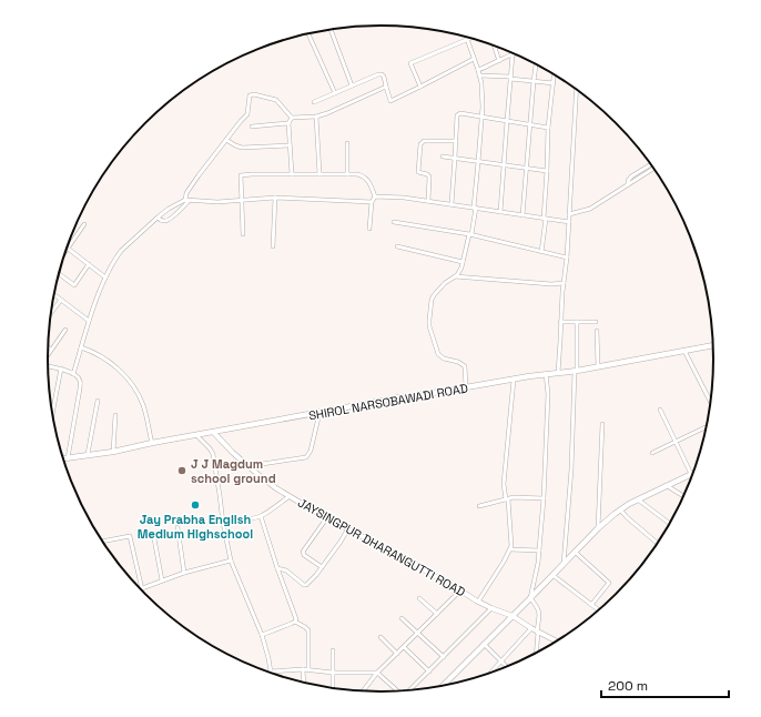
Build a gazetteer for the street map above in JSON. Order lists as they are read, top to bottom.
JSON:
{
  "streets": {
    "main road": ["SHIROL NARSOBAWADI ROAD"],
    "street": ["JAYSINGPUR DHARANGUTTI ROAD"]
  },
  "crossings": [
    ["SHIROL NARSOBAWADI ROAD", "JAYSINGPUR DHARANGUTTI ROAD"]
  ],
  "places": ["J J Magdum school ground", "Jay Prabha English Medium Highschool"],
  "scale_bar": "200 m"
}
